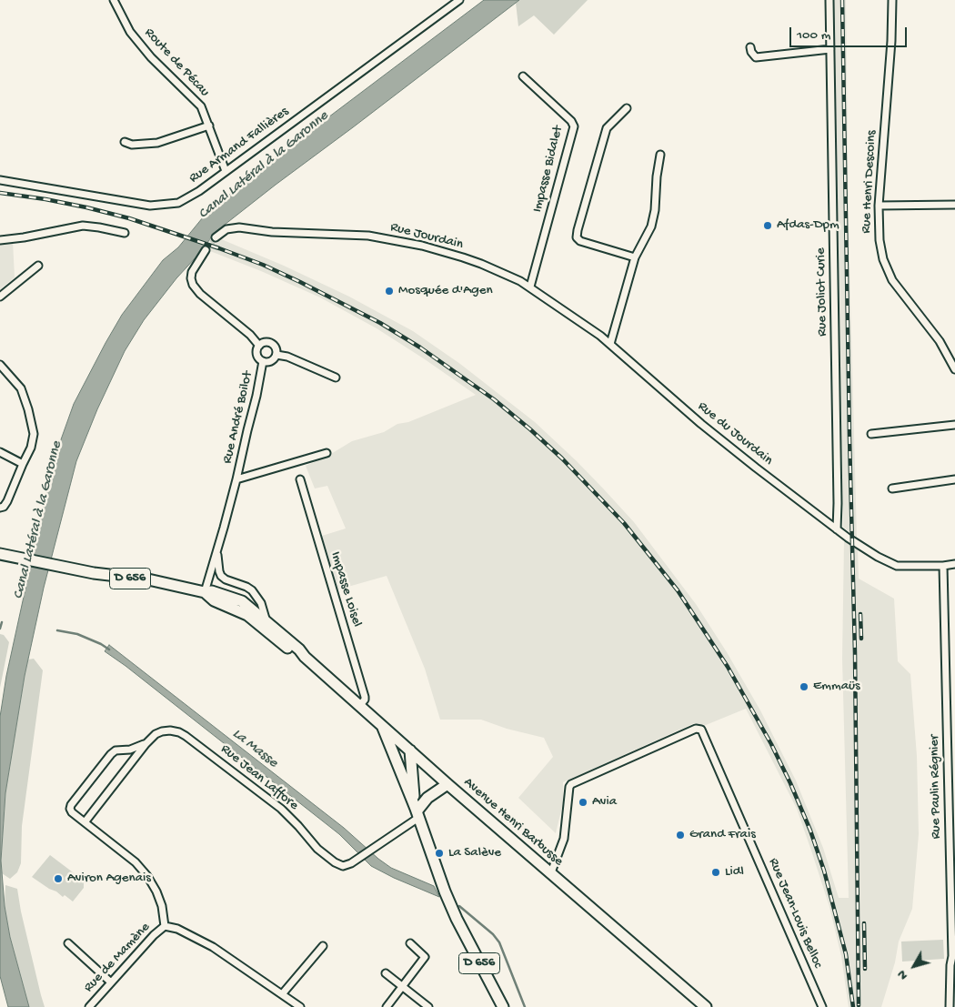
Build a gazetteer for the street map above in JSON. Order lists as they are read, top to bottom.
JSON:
{
  "streets": {
    "main road": ["D 656", "Avenue Henri Barbusse"],
    "street": [
      "Route de Pécau",
      "Rue Armand Fallières",
      "Impasse Bidalet",
      "Rue Henri Descoins",
      "Rue Jourdain",
      "Rue Joliot Curie",
      "Rue André Boilot",
      "Rue du Jourdain",
      "Impasse Loisel",
      "Rue Jean Laffore",
      "Rue Paulin Régnier",
      "Rue Jean-Louis Belloc",
      "Rue de Mamène"
    ]
  },
  "crossings": [
    ["Route de Pécau", "Rue Armand Fallières"],
    ["Impasse Bidalet", "Rue Jourdain"],
    ["Rue Jourdain", "Rue du Jourdain"],
    ["Rue Joliot Curie", "Rue du Jourdain"],
    ["Rue André Boilot", "Avenue Henri Barbusse"],
    ["Rue du Jourdain", "Rue Paulin Régnier"],
    ["D 656", "Rue Jean Laffore"],
    ["D 656", "Avenue Henri Barbusse"],
    ["Impasse Loisel", "Avenue Henri Barbusse"],
    ["Rue Jean Laffore", "Rue de Mamène"],
    ["Avenue Henri Barbusse", "Rue Jean-Louis Belloc"]
  ],
  "water": ["Canal Latéral à la Garonne", "La Masse"],
  "places": [
    "Afdas-Dpm",
    "Mosquée d'Agen",
    "Emmaüs",
    "Avia",
    "Grand Frais",
    "La Salève",
    "Lidl",
    "Aviron Agenais"
  ],
  "scale_bar": "100 m",
  "north": "bottom left"
}
